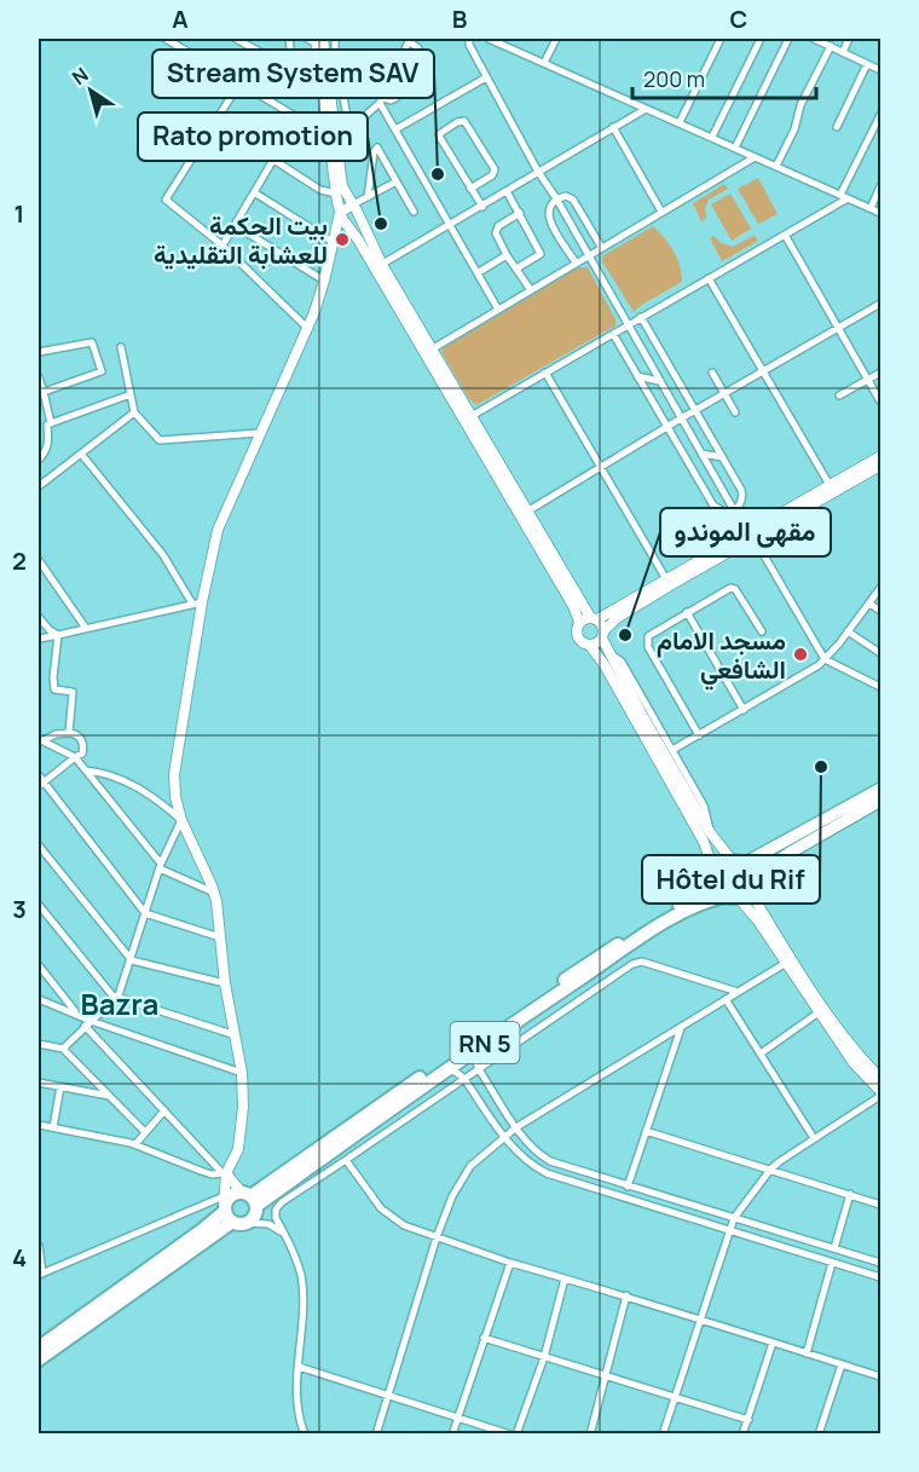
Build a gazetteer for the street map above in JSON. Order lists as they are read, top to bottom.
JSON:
{
  "streets": {
    "highway": ["RN 5"]
  },
  "districts": ["Bazra"],
  "places": [
    "Stream System SAV",
    "Rato promotion",
    "بيت الحكمة للعشابة التقليدية",
    "مقهى الموندو",
    "مسجد الامام الشافعي",
    "Hôtel du Rif"
  ],
  "scale_bar": "200 m",
  "north": "top left",
  "grid": {
    "columns": ["A", "B", "C"],
    "rows": [
      "1",
      "2",
      "3",
      "4"
    ]
  }
}
